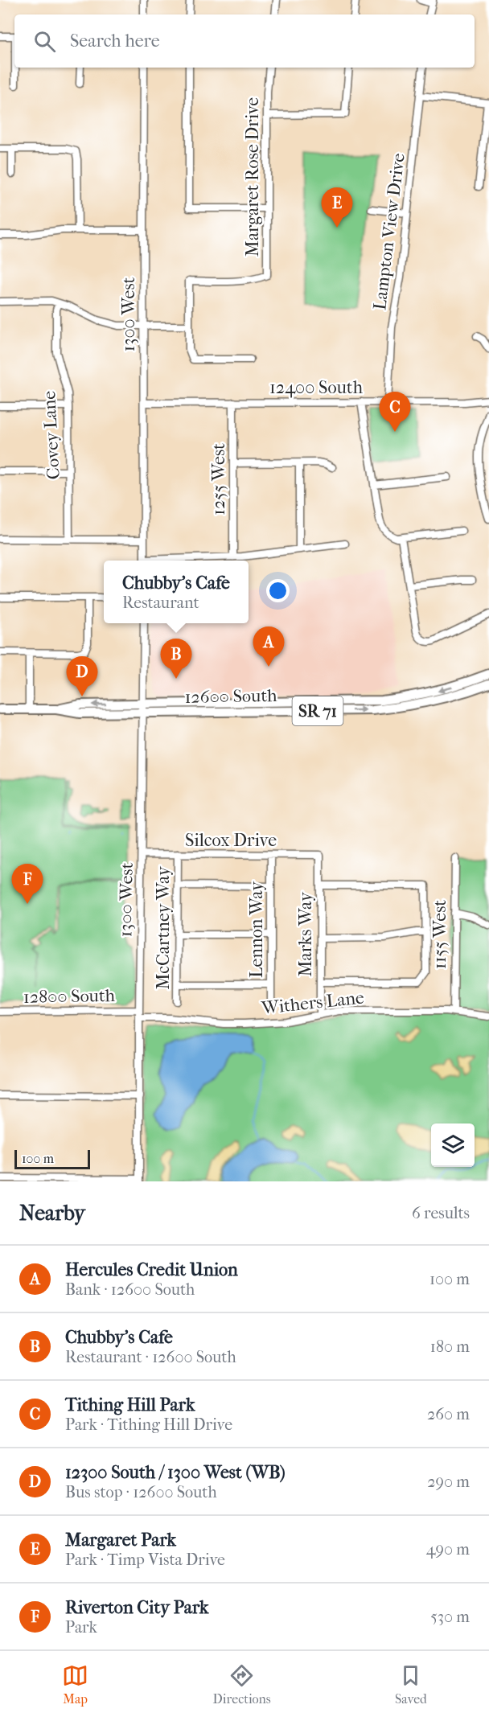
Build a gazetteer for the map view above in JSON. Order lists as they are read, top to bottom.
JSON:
{
  "streets": {
    "main road": ["12600 South", "SR 71"],
    "street": [
      "Margaret Rose Drive",
      "Lampton View Drive",
      "1300 West",
      "12400 South",
      "Covey Lane",
      "1255 West",
      "Silcox Drive",
      "McCartney Way",
      "Lennon Way",
      "Marks Way",
      "1155 West",
      "12800 South",
      "Withers Lane"
    ]
  },
  "crossings": [
    ["Lampton View Drive", "12400 South"],
    ["1300 West", "12400 South"],
    ["1300 West", "12600 South"],
    ["1300 West", "Silcox Drive"],
    ["1300 West", "12800 South"],
    ["1300 West", "Withers Lane"],
    ["12400 South", "1255 West"],
    ["Silcox Drive", "McCartney Way"],
    ["Silcox Drive", "Lennon Way"],
    ["Silcox Drive", "Marks Way"],
    ["Marks Way", "Withers Lane"],
    ["1155 West", "Withers Lane"]
  ],
  "scale_bar": "100 m",
  "page": {
    "search": "Search here",
    "pins": [
      "E",
      "C",
      "A",
      "B",
      "D",
      "F"
    ],
    "popup": ["Chubby's Cafe", "Restaurant"],
    "scale": "100 m",
    "heading": ["Nearby", "6 results"],
    "list": [
      {
        "mark": "A",
        "name": "Hercules Credit Union",
        "note": "Bank · 12600 South",
        "value": "100 m"
      },
      {
        "mark": "B",
        "name": "Chubby's Cafe",
        "note": "Restaurant · 12600 South",
        "value": "180 m"
      },
      {
        "mark": "C",
        "name": "Tithing Hill Park",
        "note": "Park · Tithing Hill Drive",
        "value": "260 m"
      },
      {
        "mark": "D",
        "name": "12300 South / 1300 West (WB)",
        "note": "Bus stop · 12600 South",
        "value": "290 m"
      },
      {
        "mark": "E",
        "name": "Margaret Park",
        "note": "Park · Timp Vista Drive",
        "value": "490 m"
      },
      {
        "mark": "F",
        "name": "Riverton City Park",
        "note": "Park",
        "value": "530 m"
      }
    ],
    "nav": ["Map", "Directions", "Saved"]
  }
}
